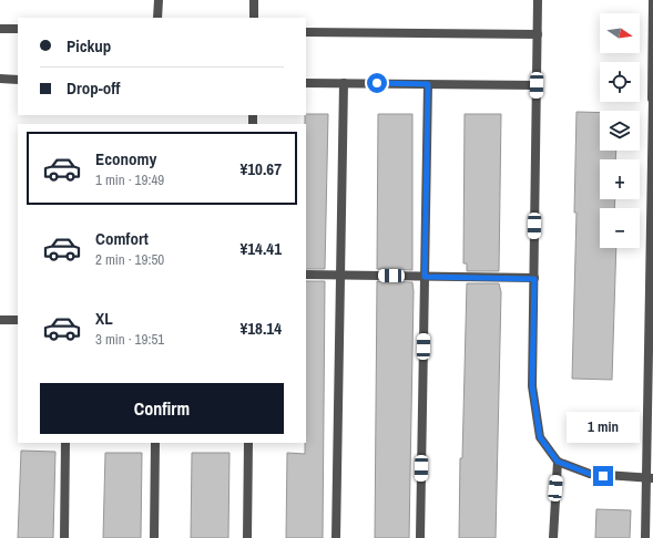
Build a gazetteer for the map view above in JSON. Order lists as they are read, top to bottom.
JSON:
{
  "north": "right",
  "page": {
    "map_buttons": ["+", "−"],
    "banner": ["Pickup", "Drop-off"],
    "list": [
      {
        "name": "Economy",
        "note": "1 min · 19:49",
        "value": "¥10.67"
      },
      {
        "name": "Comfort",
        "note": "2 min · 19:50",
        "value": "¥14.41"
      },
      {
        "name": "XL",
        "note": "3 min · 19:51",
        "value": "¥18.14"
      }
    ],
    "buttons": "Confirm",
    "bubble": "1 min"
  }
}
